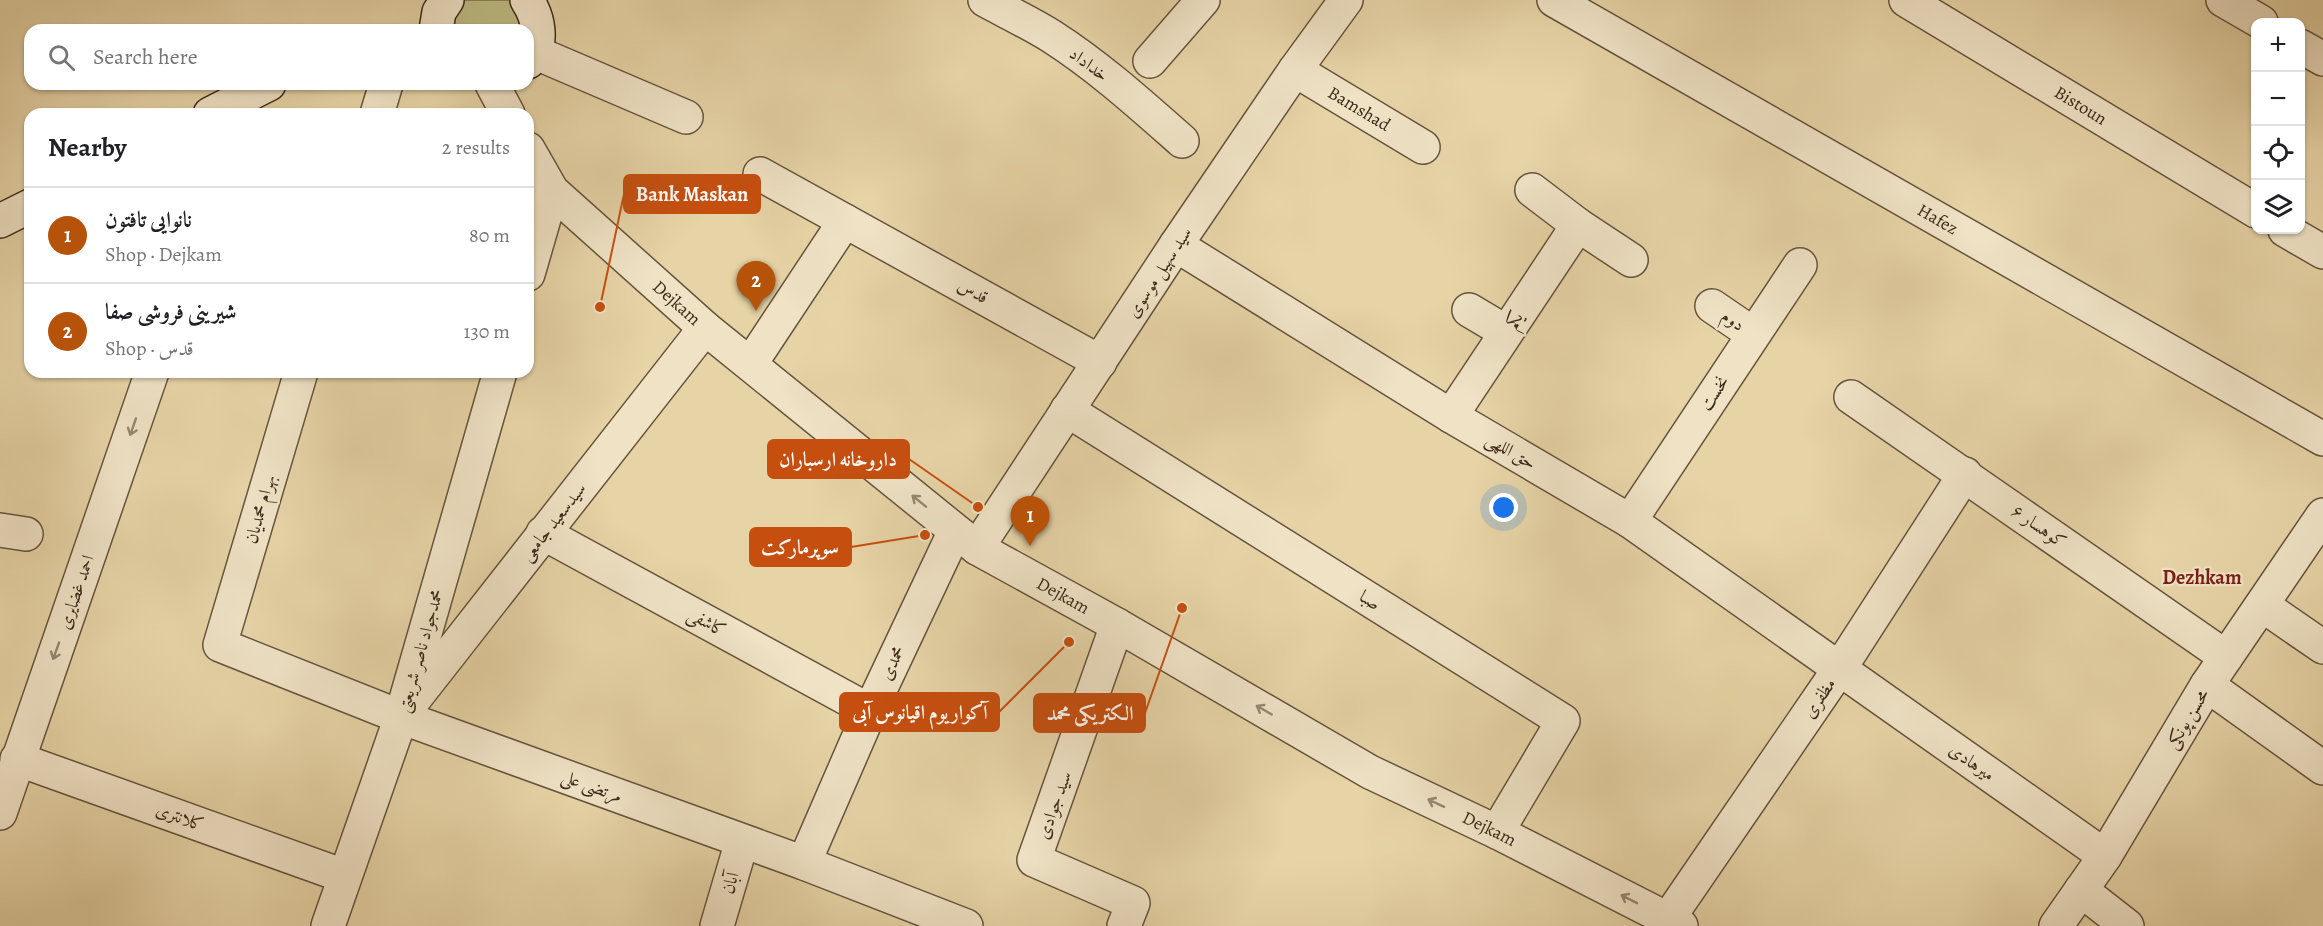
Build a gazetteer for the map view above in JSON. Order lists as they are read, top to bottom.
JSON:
{
  "streets": {
    "street": [
      "خداداد",
      "Bistoun",
      "Bamshad",
      "Hafez",
      "سید سهیل موسوی",
      "قدس",
      "Dejkam",
      "یکم",
      "دوم",
      "نخست",
      "حق اللهی",
      "بهرام محمدیان",
      "سیدسعید جامعی",
      "کوهسار ۶",
      "احمد غضایری",
      "صبا",
      "کاشفی",
      "محمدجواد ناصر شریعتی",
      "محمدی",
      "مظفری",
      "محسن پونکی",
      "میرهادی",
      "مرتضی علی",
      "سید جوادی",
      "کلانتری",
      "آبان"
    ]
  },
  "crossings": [
    ["Bamshad", "سید سهیل موسوی"],
    ["سید سهیل موسوی", "قدس"],
    ["سید سهیل موسوی", "Dejkam"],
    ["سید سهیل موسوی", "حق اللهی"],
    ["سید سهیل موسوی", "صبا"],
    ["سید سهیل موسوی", "محمدی"],
    ["Dejkam", "سیدسعید جامعی"],
    ["Dejkam", "صبا"],
    ["Dejkam", "محمدی"],
    ["Dejkam", "مظفری"],
    ["Dejkam", "سید جوادی"],
    ["یکم", "حق اللهی"],
    ["دوم", "نخست"],
    ["نخست", "حق اللهی"],
    ["حق اللهی", "مظفری"],
    ["حق اللهی", "میرهادی"],
    ["بهرام محمدیان", "مرتضی علی"],
    ["سیدسعید جامعی", "کاشفی"],
    ["سیدسعید جامعی", "محمدجواد ناصر شریعتی"],
    ["سیدسعید جامعی", "مرتضی علی"],
    ["کوهسار ۶", "مظفری"],
    ["کوهسار ۶", "محسن پونکی"],
    ["احمد غضایری", "کلانتری"],
    ["کاشفی", "محمدی"],
    ["محمدجواد ناصر شریعتی", "مرتضی علی"],
    ["محمدجواد ناصر شریعتی", "کلانتری"],
    ["محمدی", "مرتضی علی"],
    ["مظفری", "میرهادی"],
    ["محسن پونکی", "میرهادی"],
    ["مرتضی علی", "آبان"]
  ],
  "one_way": ["Dejkam", "احمد غضایری"],
  "districts": ["Dezhkam"],
  "places": [
    "Bank Maskan",
    "داروخانه ارسباران",
    "سوپرمارکت",
    "الکتریکی محمد",
    "آکواریوم اقیانوس آبی"
  ],
  "page": {
    "map_buttons": ["+", "−"],
    "search": "Search here",
    "heading": ["Nearby", "2 results"],
    "list": [
      {
        "mark": "1",
        "name": "نانوایی تافتون",
        "note": "Shop · Dejkam",
        "value": "80 m"
      },
      {
        "mark": "2",
        "name": "شیرینی فروشی صفا",
        "note": "Shop · قدس",
        "value": "130 m"
      }
    ],
    "pins": ["2", "1"]
  }
}
